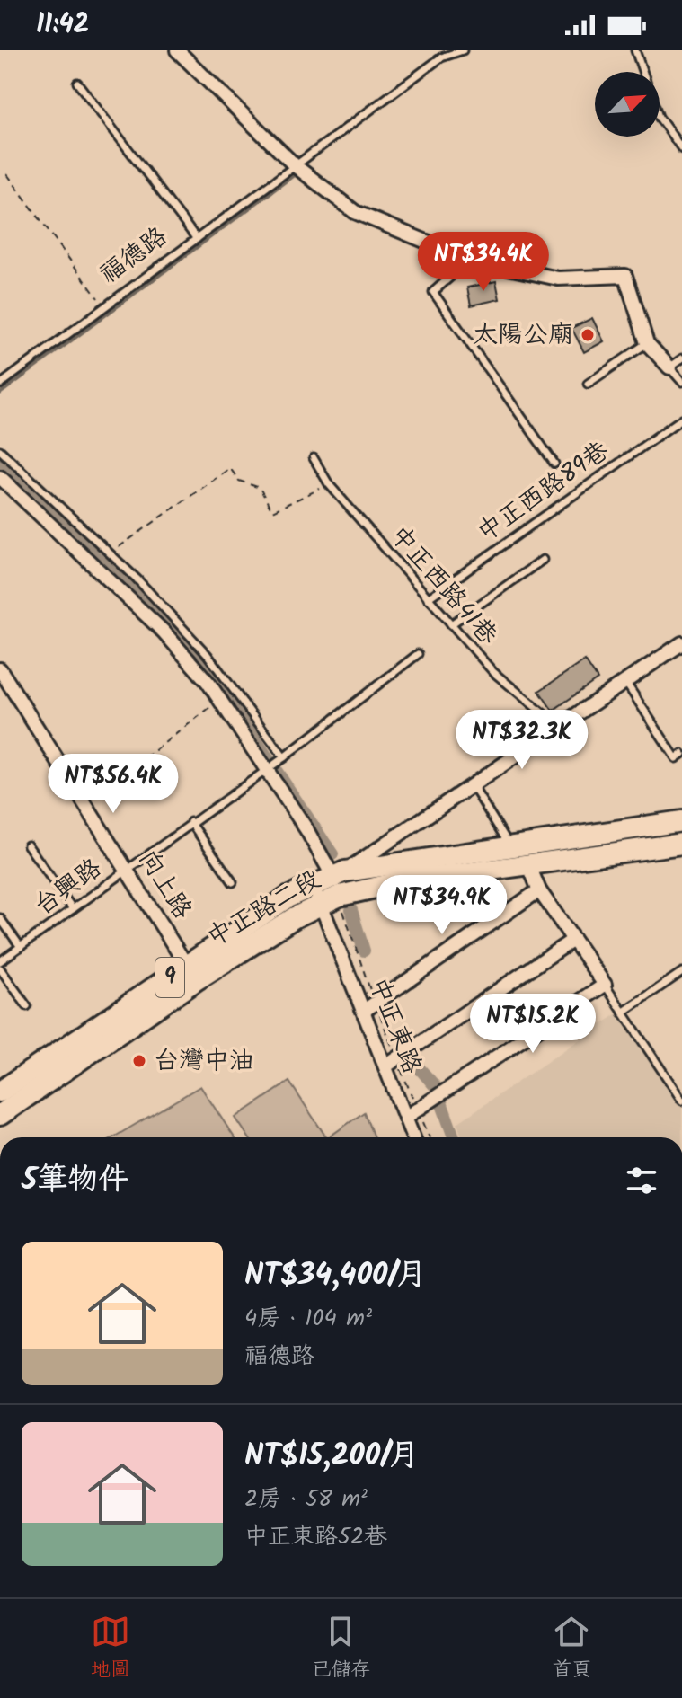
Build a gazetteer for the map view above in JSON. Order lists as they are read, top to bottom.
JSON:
{
  "streets": {
    "main road": ["中正路二段", "9"],
    "street": ["向上路", "中正東路"],
    "lane": [
      "福德路",
      "中正西路89巷",
      "中正西路41巷",
      "台興路"
    ]
  },
  "crossings": [
    ["中正西路89巷", "中正西路41巷"],
    ["向上路", "台興路"],
    ["向上路", "中正路二段"],
    ["台興路", "中正東路"],
    ["中正路二段", "中正東路"]
  ],
  "places": ["太陽公廟", "台灣中油"],
  "north": "top right",
  "page": {
    "status": "11:42",
    "price": [
      "NT$34.4K",
      "NT$32.3K",
      "NT$56.4K",
      "NT$34.9K",
      "NT$15.2K"
    ],
    "heading": "5筆物件",
    "list": [
      {
        "name": "NT$34,400/月",
        "note": "4房 · 104 m² · 福德路"
      },
      {
        "name": "NT$15,200/月",
        "note": "2房 · 58 m² · 中正東路52巷"
      }
    ],
    "tabs": ["地圖", "已儲存", "首頁"]
  }
}
